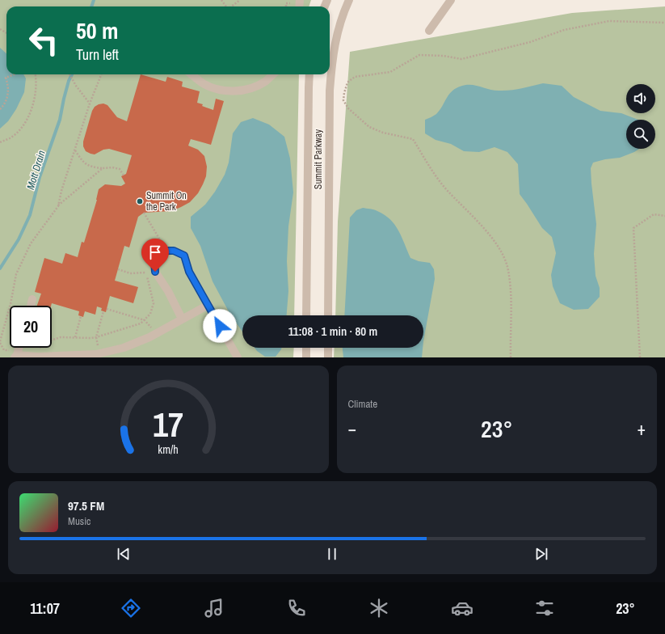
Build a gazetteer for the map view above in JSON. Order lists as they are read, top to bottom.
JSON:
{
  "streets": {
    "street": ["Summit Parkway"]
  },
  "water": ["Mott Drain"],
  "places": ["Summit On the Park"],
  "page": {
    "turn": ["50 m", "Turn left"],
    "limit": "20",
    "trip": "11:08 · 1 min · 80 m",
    "tile": "Climate",
    "heat": ["−", "23°", "+"],
    "song": ["97.5 FM", "Music"],
    "tabs": ["11:07", "23°"],
    "gauge": ["17", "km/h"]
  }
}
